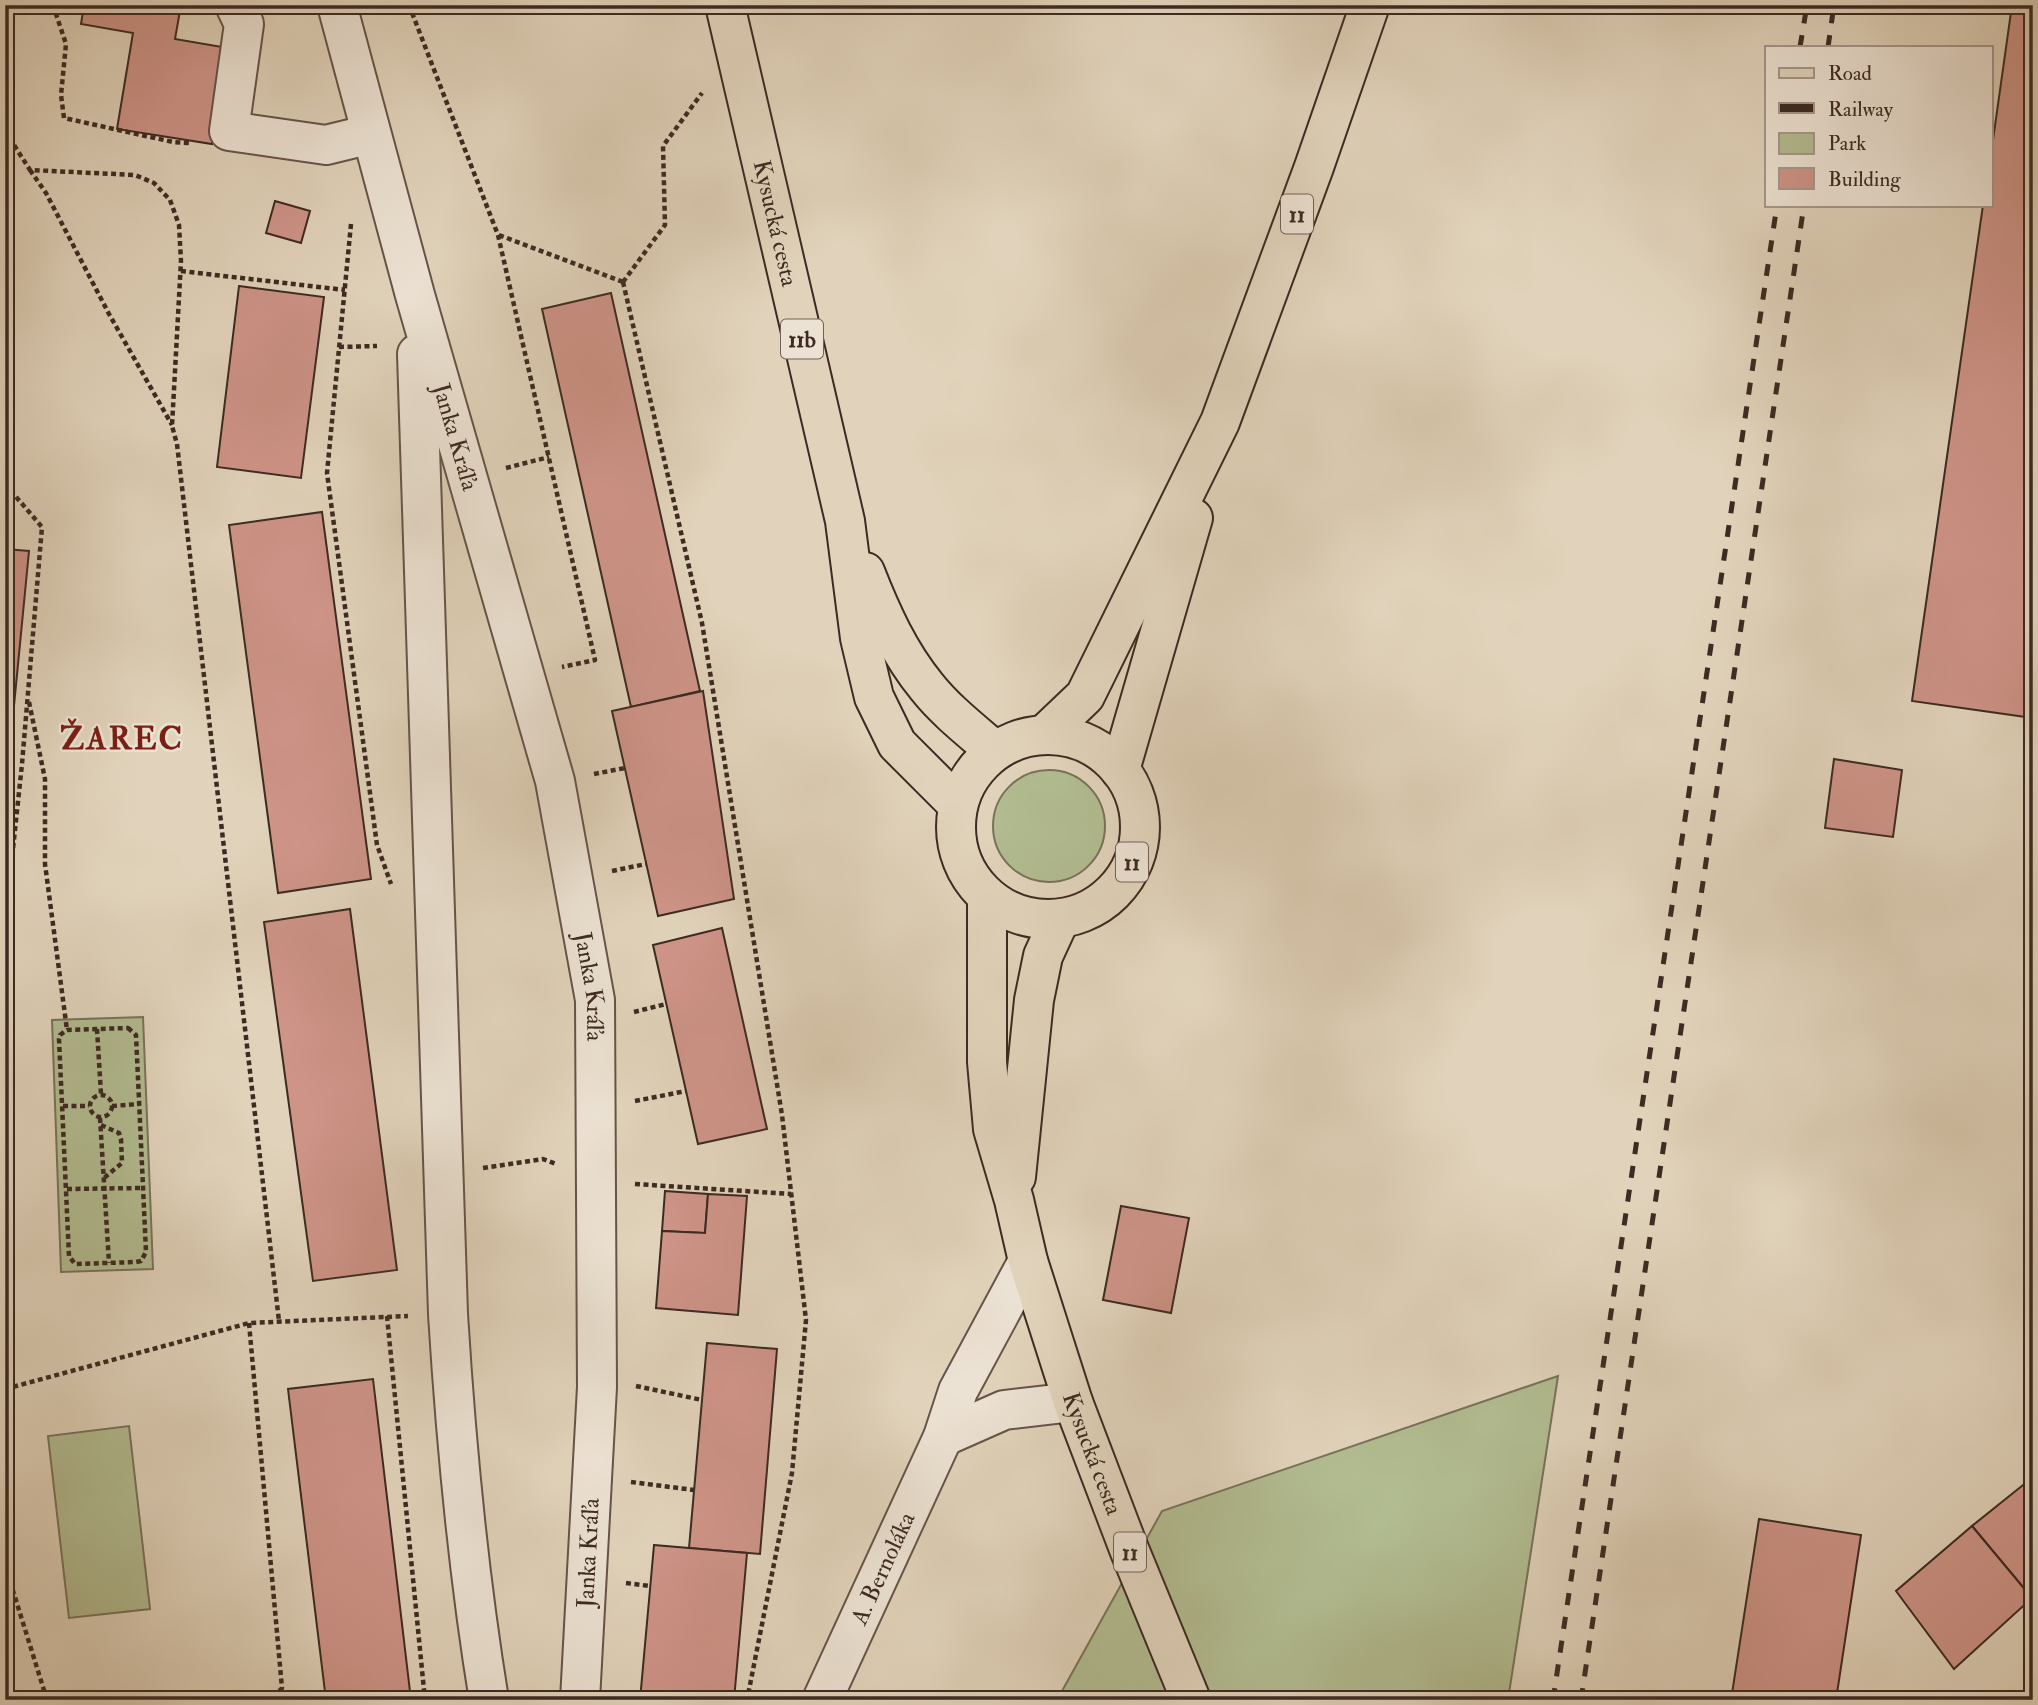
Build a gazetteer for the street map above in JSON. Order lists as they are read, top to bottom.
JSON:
{
  "streets": {
    "main road": ["11", "Kysucká cesta", "11b"],
    "street": ["Janka Kráľa", "A. Bernoláka"]
  },
  "crossings": [
    ["11", "Kysucká cesta"],
    ["Kysucká cesta", "A. Bernoláka"]
  ],
  "districts": ["ŽAREC"],
  "legend": [
    "Road",
    "Railway",
    "Park",
    "Building"
  ]
}
